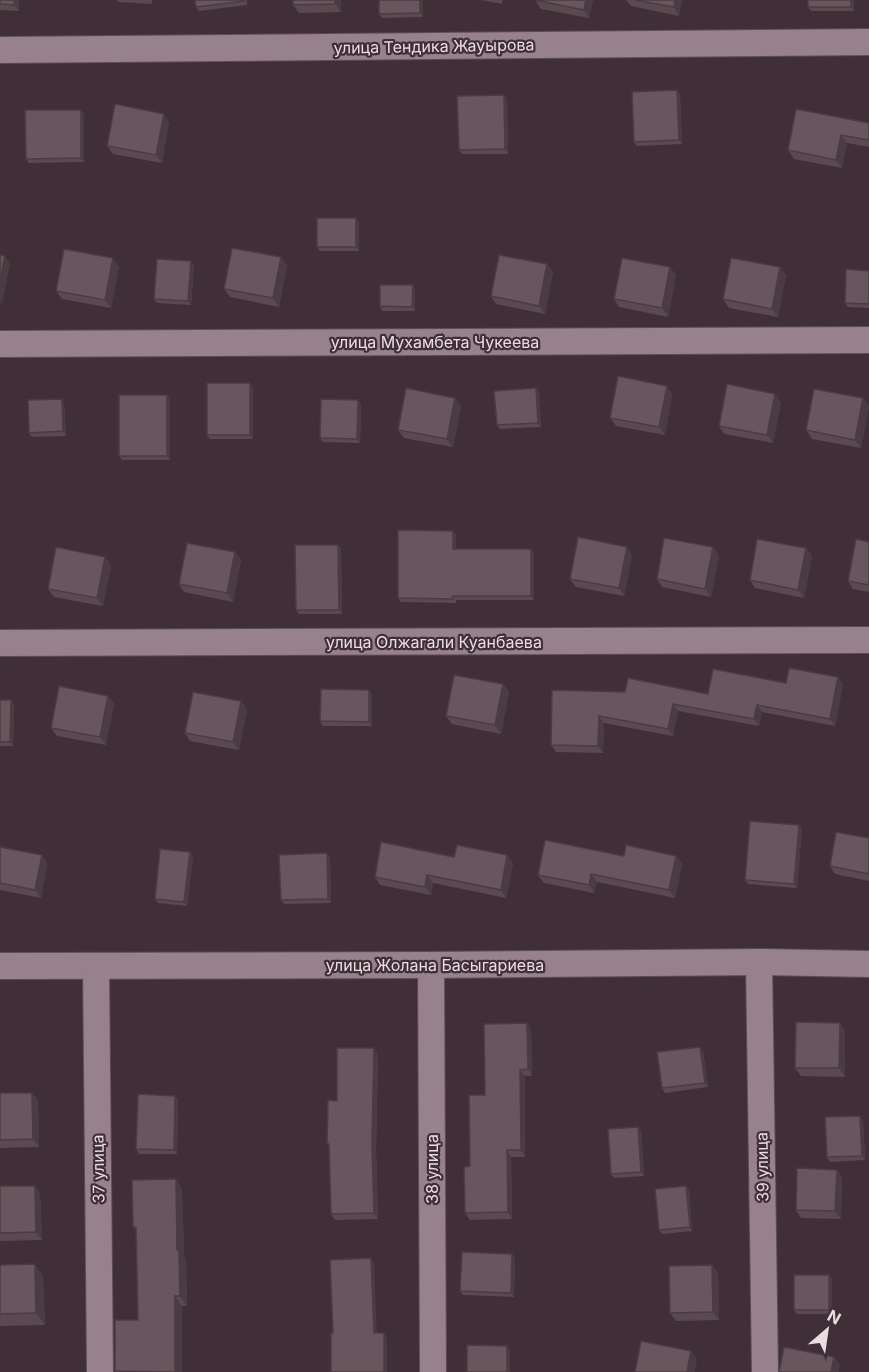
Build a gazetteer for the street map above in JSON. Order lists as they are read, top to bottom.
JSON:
{
  "streets": {
    "street": [
      "улица Тендика Жауырова",
      "улица Мухамбета Чукеева",
      "улица Олжагали Куанбаева",
      "улица Жолана Басыгариева",
      "39 улица",
      "37 улица",
      "38 улица"
    ]
  },
  "crossings": [
    ["улица Жолана Басыгариева", "39 улица"],
    ["улица Жолана Басыгариева", "37 улица"],
    ["улица Жолана Басыгариева", "38 улица"]
  ],
  "north": "top right"
}
